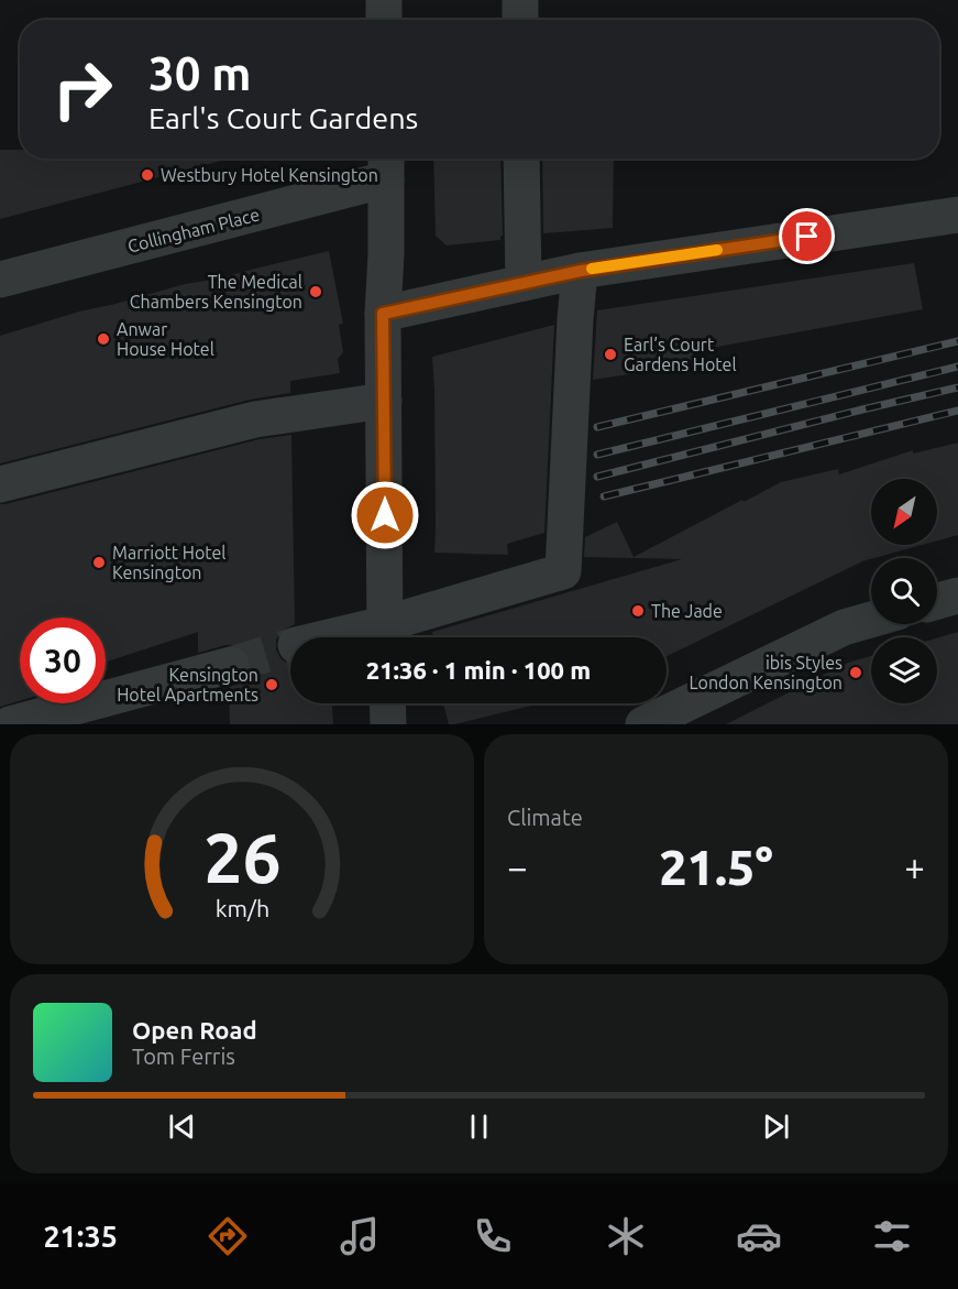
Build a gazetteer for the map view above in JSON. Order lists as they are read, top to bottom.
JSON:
{
  "streets": {
    "street": ["Collingham Place"]
  },
  "places": [
    "Westbury Hotel Kensington",
    "The Medical Chambers Kensington",
    "Anwar House Hotel",
    "Earl’s Court Gardens Hotel",
    "Marriott Hotel Kensington",
    "The Jade",
    "ibis Styles London Kensington",
    "Kensington Hotel Apartments"
  ],
  "north": "bottom left",
  "page": {
    "turn": ["30 m", "Earl's Court Gardens"],
    "limit": "30",
    "trip": "21:36 · 1 min · 100 m",
    "tile": "Climate",
    "heat": ["−", "21.5°", "+"],
    "song": ["Open Road", "Tom Ferris"],
    "tabs": "21:35",
    "gauge": ["26", "km/h"]
  }
}
